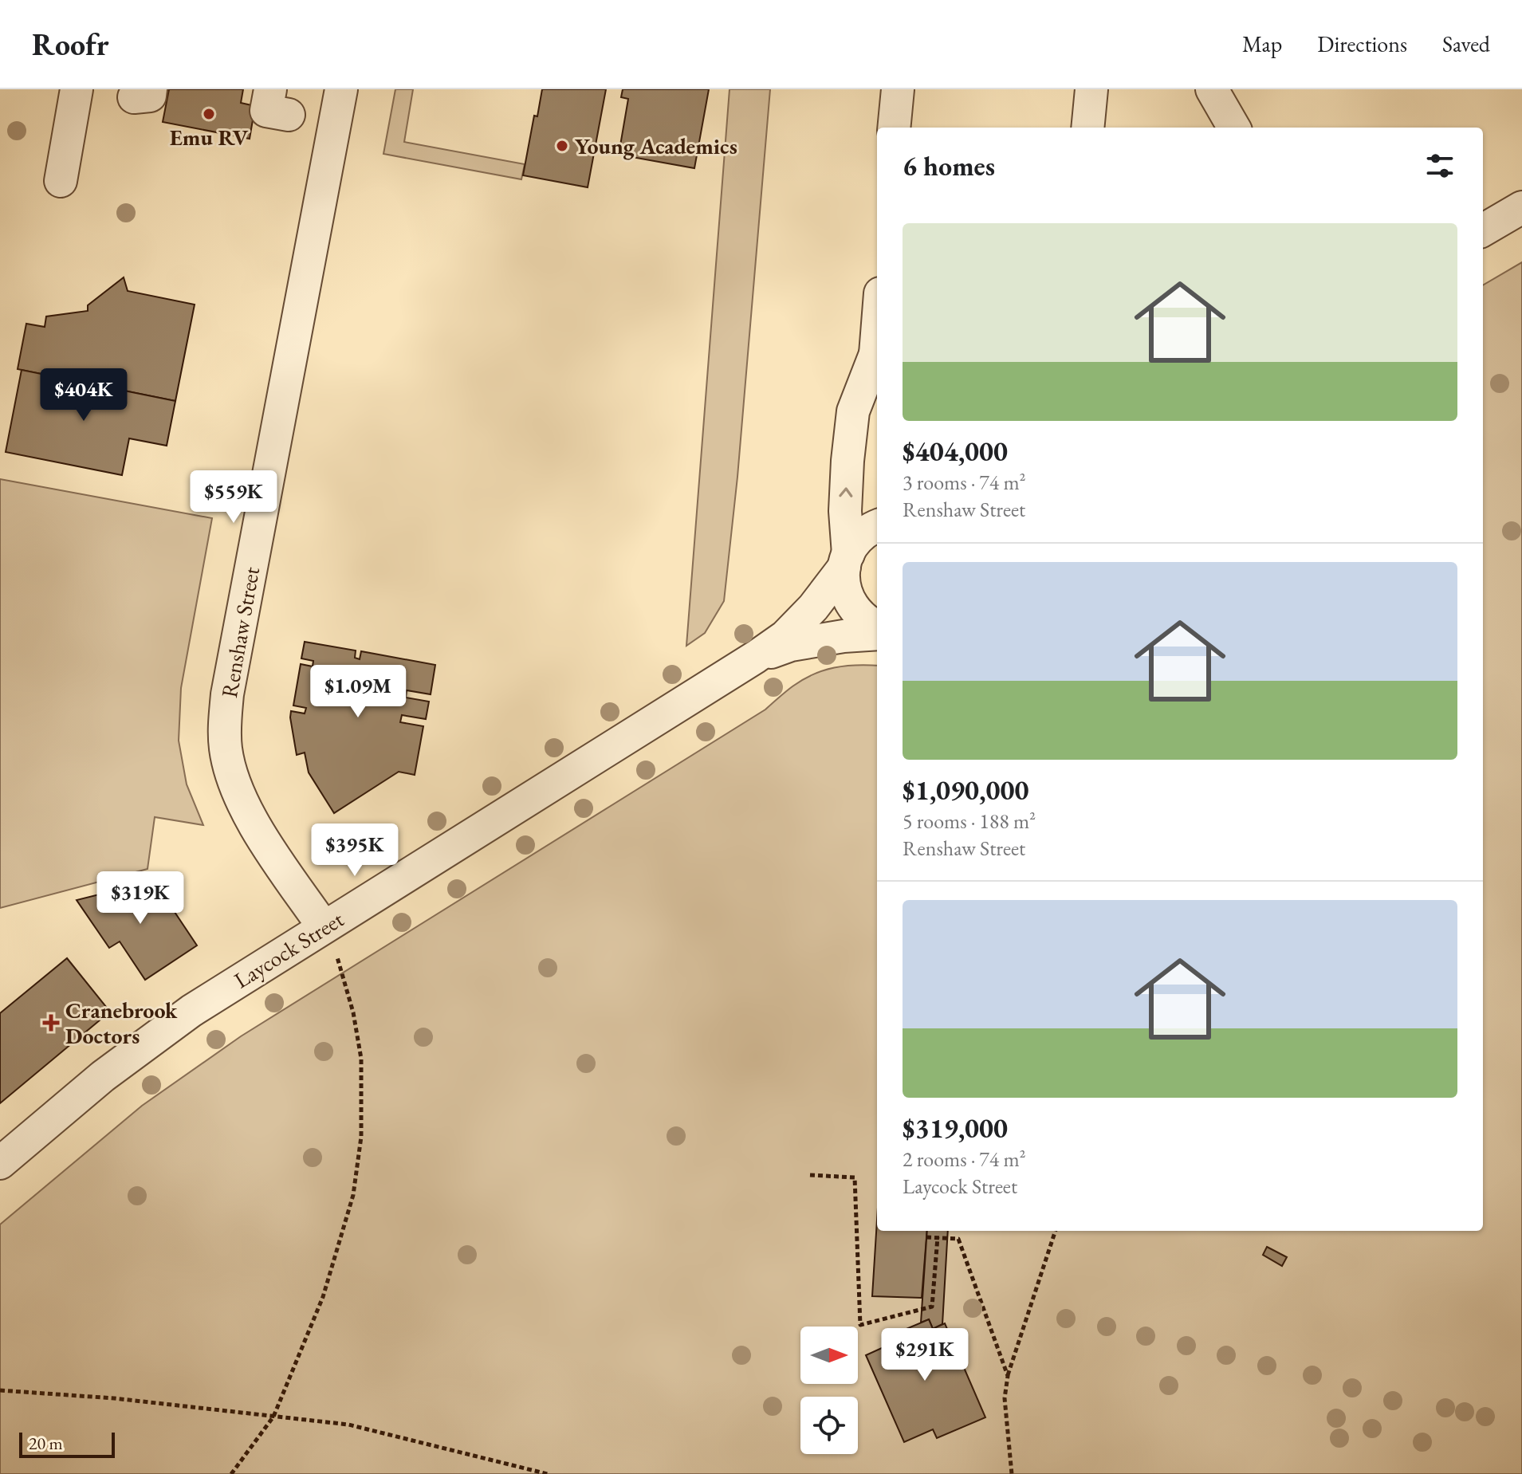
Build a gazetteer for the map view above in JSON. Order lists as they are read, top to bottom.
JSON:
{
  "streets": {
    "street": ["Renshaw Street", "Laycock Street"]
  },
  "crossings": [
    ["Renshaw Street", "Laycock Street"]
  ],
  "places": {
    "other": ["Emu RV", "Young Academics"],
    "health": ["Cranebrook Doctors"]
  },
  "scale_bar": "20 m",
  "north": "right",
  "page": {
    "header": "Roofr",
    "nav": ["Map", "Directions", "Saved"],
    "heading": "6 homes",
    "list": [
      {
        "name": "$404,000",
        "note": "3 rooms · 74 m² · Renshaw Street"
      },
      {
        "name": "$1,090,000",
        "note": "5 rooms · 188 m² · Renshaw Street"
      },
      {
        "name": "$319,000",
        "note": "2 rooms · 74 m² · Laycock Street"
      }
    ],
    "price": [
      "$404K",
      "$559K",
      "$1.09M",
      "$395K",
      "$319K",
      "$291K"
    ],
    "scale": "20 m"
  }
}
